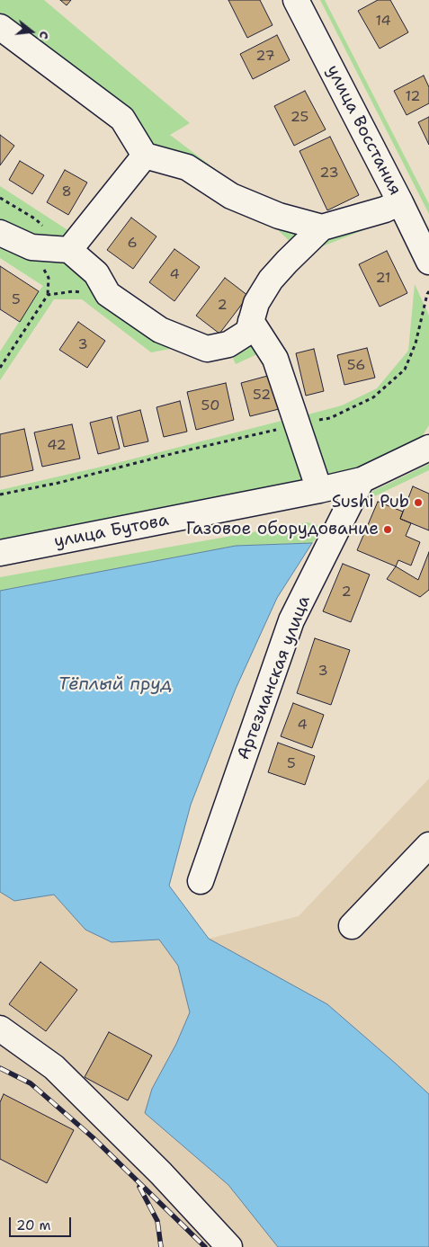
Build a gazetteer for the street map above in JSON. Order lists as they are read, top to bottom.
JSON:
{
  "streets": {
    "street": ["улица Восстания", "улица Бутова", "Артезианская улица"]
  },
  "crossings": [
    ["улица Бутова", "Артезианская улица"]
  ],
  "water": ["Тёплый пруд"],
  "places": ["Sushi Pub", "Газовое оборудование"],
  "house_numbers": [
    "14",
    "27",
    "12",
    "25",
    "23",
    "8",
    "6",
    "4",
    "21",
    "5",
    "2",
    "3",
    "56",
    "52",
    "50",
    "42",
    "2",
    "3",
    "4",
    "5"
  ],
  "scale_bar": "20 m",
  "north": "right"
}
